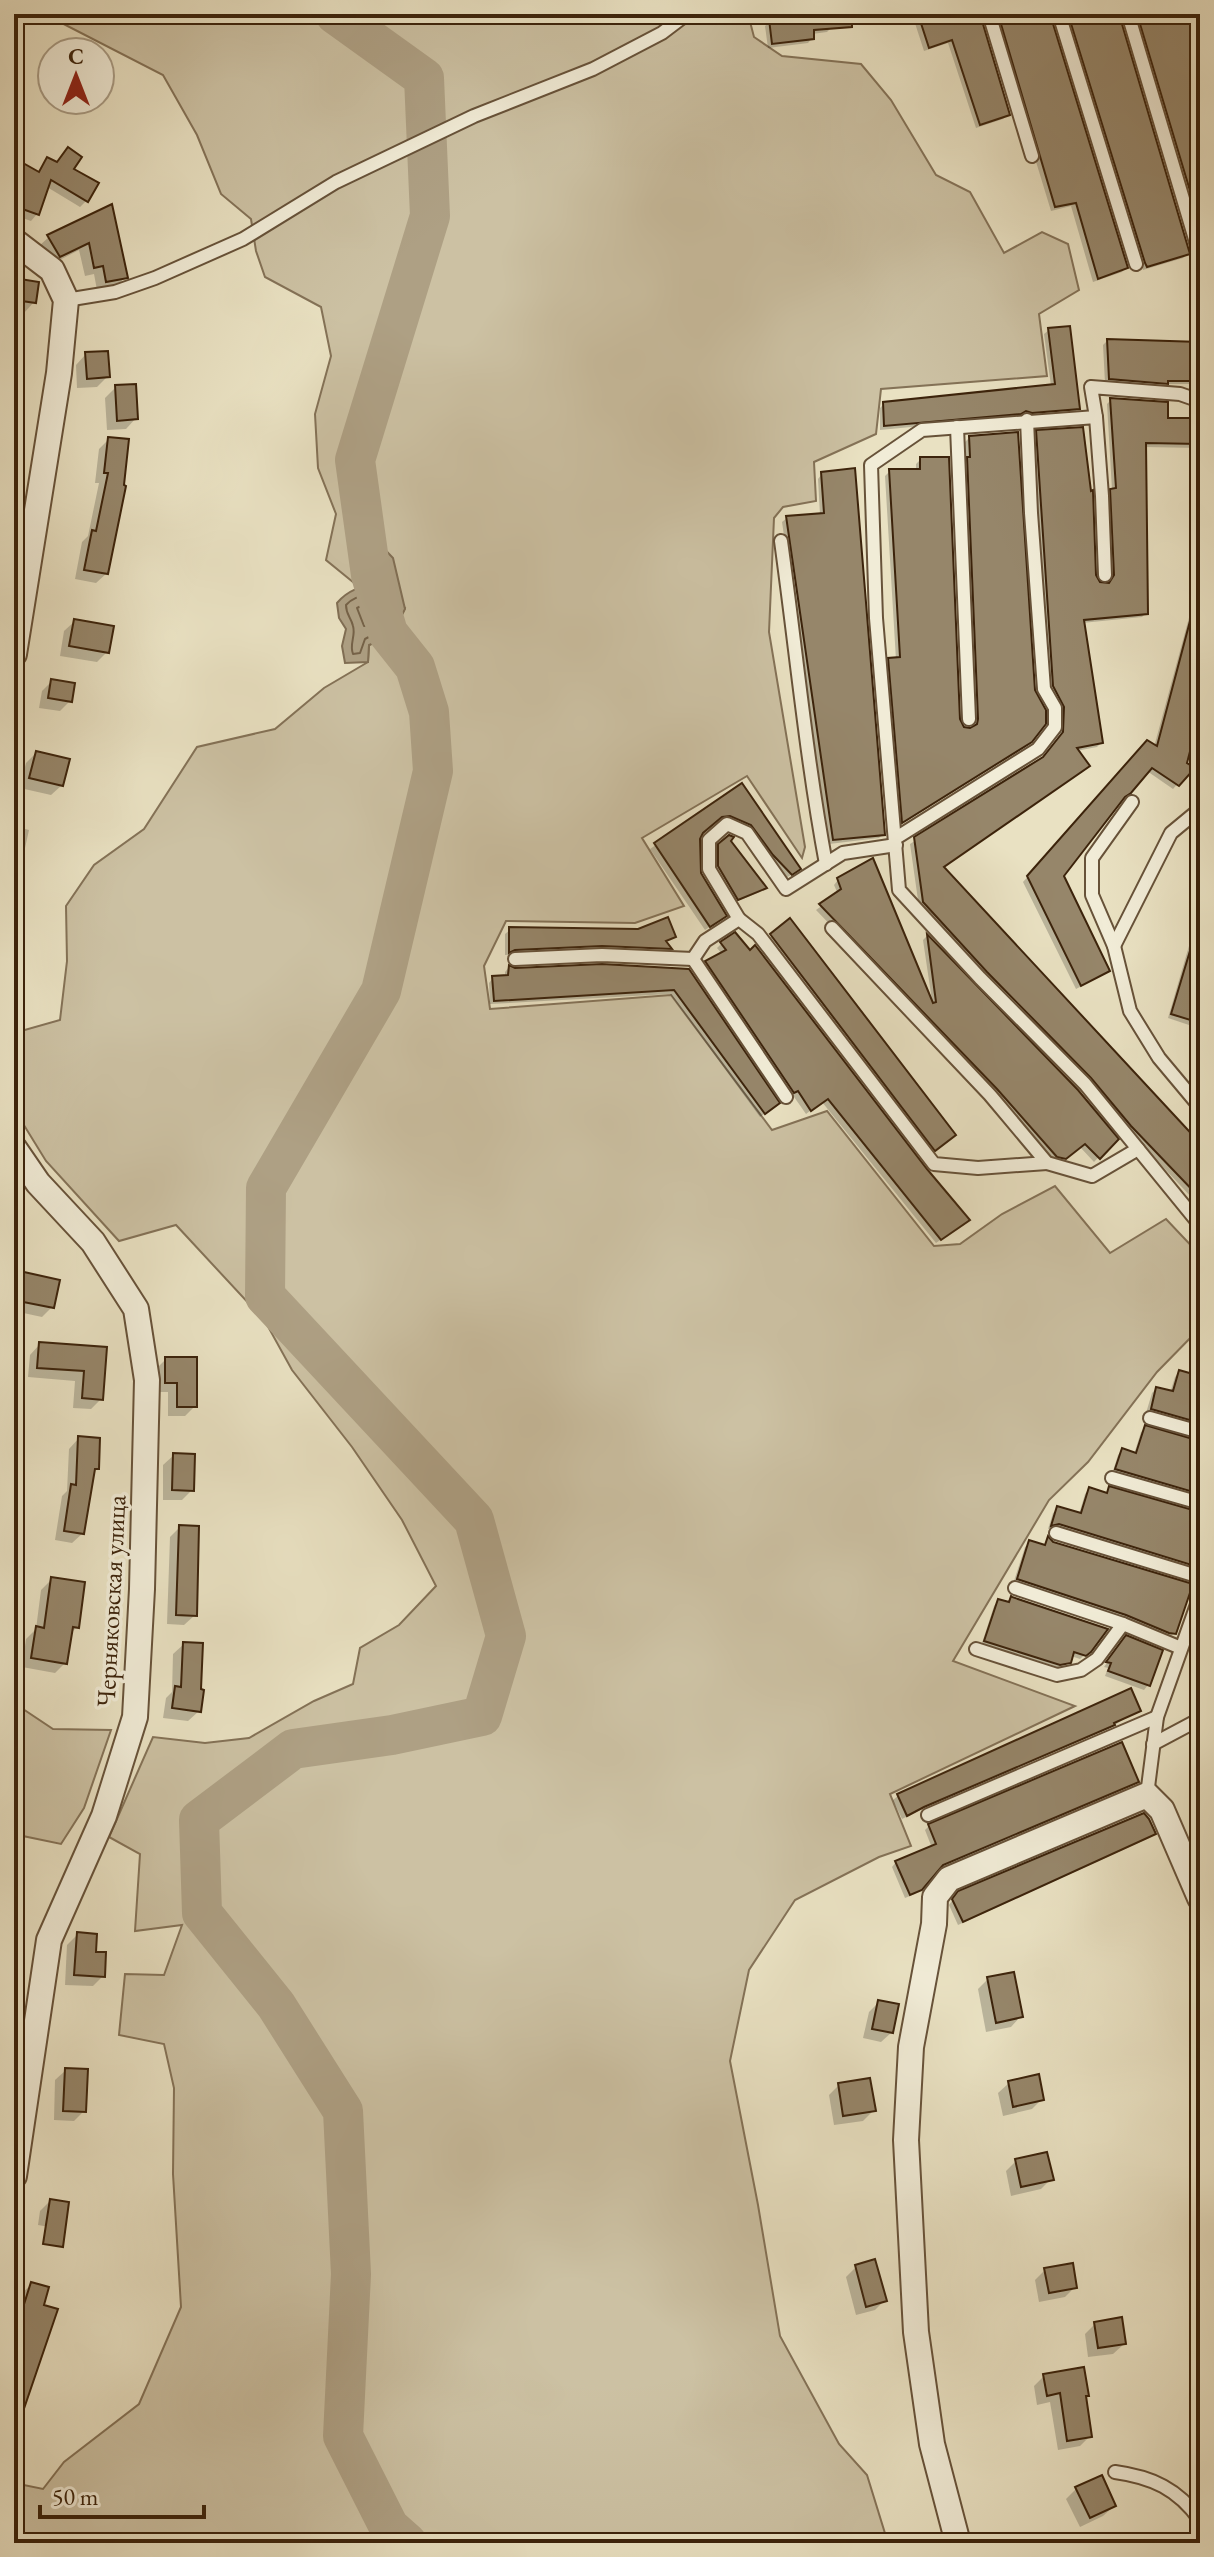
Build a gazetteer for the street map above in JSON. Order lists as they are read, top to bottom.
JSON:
{
  "streets": {
    "street": ["Черняковская улица"]
  },
  "scale_bar": "50 m",
  "north": "top"
}
